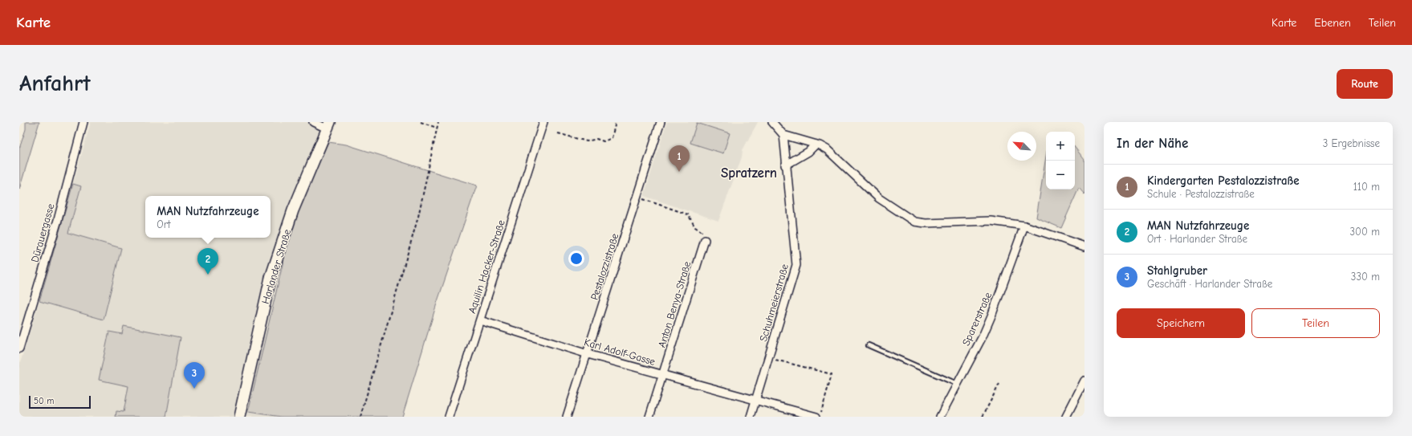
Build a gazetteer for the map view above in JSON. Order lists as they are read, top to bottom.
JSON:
{
  "streets": {
    "main road": ["Harlander Straße"],
    "street": [
      "Dürauergasse",
      "Aquilin Hacker-Straße",
      "Pestalozzistraße",
      "Schuhmeierstraße",
      "Anton Benya-Straße",
      "Sparerstraße",
      "Karl Adolf-Gasse"
    ]
  },
  "crossings": [
    ["Aquilin Hacker-Straße", "Karl Adolf-Gasse"],
    ["Pestalozzistraße", "Karl Adolf-Gasse"],
    ["Schuhmeierstraße", "Karl Adolf-Gasse"],
    ["Anton Benya-Straße", "Karl Adolf-Gasse"]
  ],
  "districts": ["Spratzern"],
  "scale_bar": "50 m",
  "north": "top left",
  "page": {
    "header": "Karte",
    "nav": ["Karte", "Ebenen", "Teilen"],
    "buttons": [
      "Route",
      ["Speichern", "Teilen"]
    ],
    "title": "Anfahrt",
    "heading": ["In der Nähe", "3 Ergebnisse"],
    "map_buttons": ["+", "−"],
    "pins": ["1", "2", "3"],
    "list": [
      {
        "mark": "1",
        "name": "Kindergarten Pestalozzistraße",
        "note": "Schule · Pestalozzistraße",
        "value": "110 m"
      },
      {
        "mark": "2",
        "name": "MAN Nutzfahrzeuge",
        "note": "Ort · Harlander Straße",
        "value": "300 m"
      },
      {
        "mark": "3",
        "name": "Stahlgruber",
        "note": "Geschäft · Harlander Straße",
        "value": "330 m"
      }
    ],
    "popup": ["MAN Nutzfahrzeuge", "Ort"],
    "scale": "50 m"
  }
}
